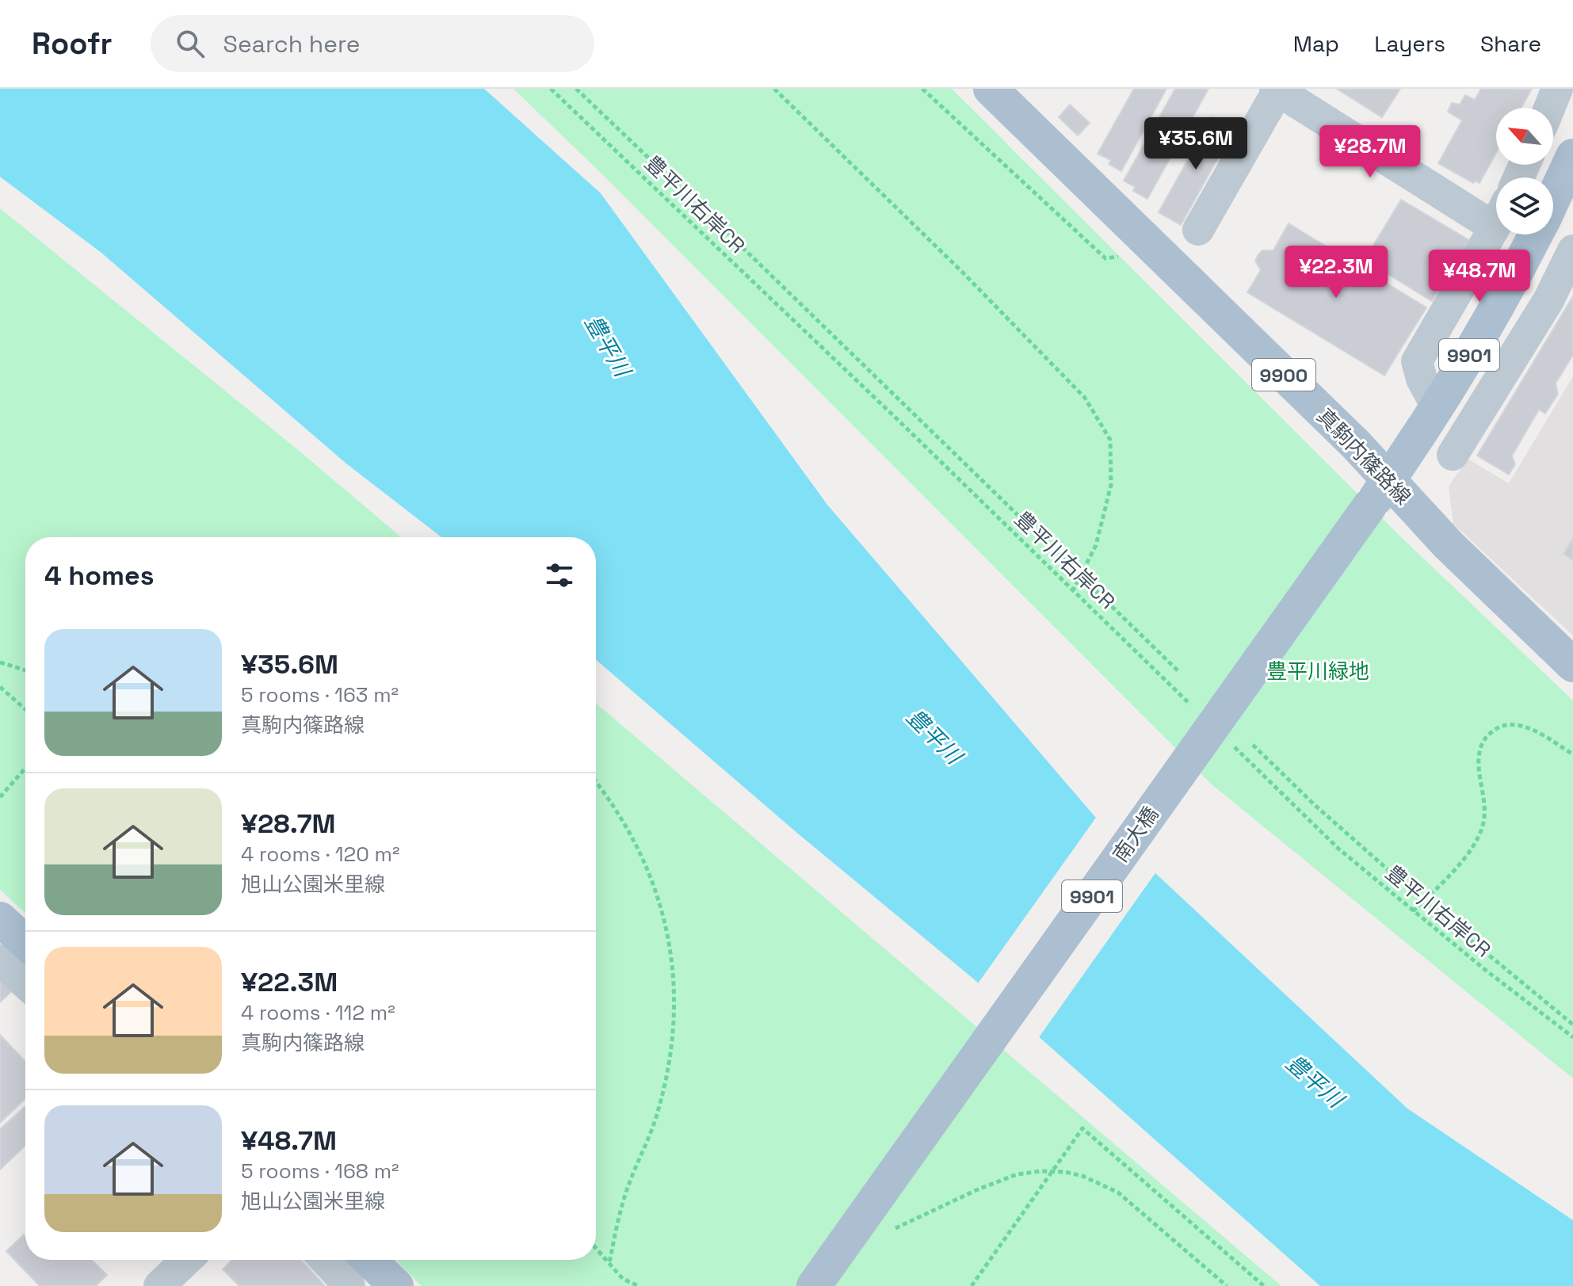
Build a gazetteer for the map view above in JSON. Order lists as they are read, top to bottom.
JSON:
{
  "streets": {
    "main road": [
      "9901",
      "9900",
      "真駒内篠路線",
      "南大橋"
    ],
    "path": ["豊平川右岸CR"]
  },
  "crossings": [
    ["9901", "真駒内篠路線"],
    ["9901", "南大橋"],
    ["真駒内篠路線", "南大橋"]
  ],
  "water": ["豊平川"],
  "parks": ["豊平川緑地"],
  "north": "top left",
  "page": {
    "header": "Roofr",
    "search": "Search here",
    "nav": ["Map", "Layers", "Share"],
    "price": [
      "¥35.6M",
      "¥28.7M",
      "¥22.3M",
      "¥48.7M"
    ],
    "heading": "4 homes",
    "list": [
      {
        "name": "¥35.6M",
        "note": "5 rooms · 163 m² · 真駒内篠路線"
      },
      {
        "name": "¥28.7M",
        "note": "4 rooms · 120 m² · 旭山公園米里線"
      },
      {
        "name": "¥22.3M",
        "note": "4 rooms · 112 m² · 真駒内篠路線"
      },
      {
        "name": "¥48.7M",
        "note": "5 rooms · 168 m² · 旭山公園米里線"
      }
    ]
  }
}
